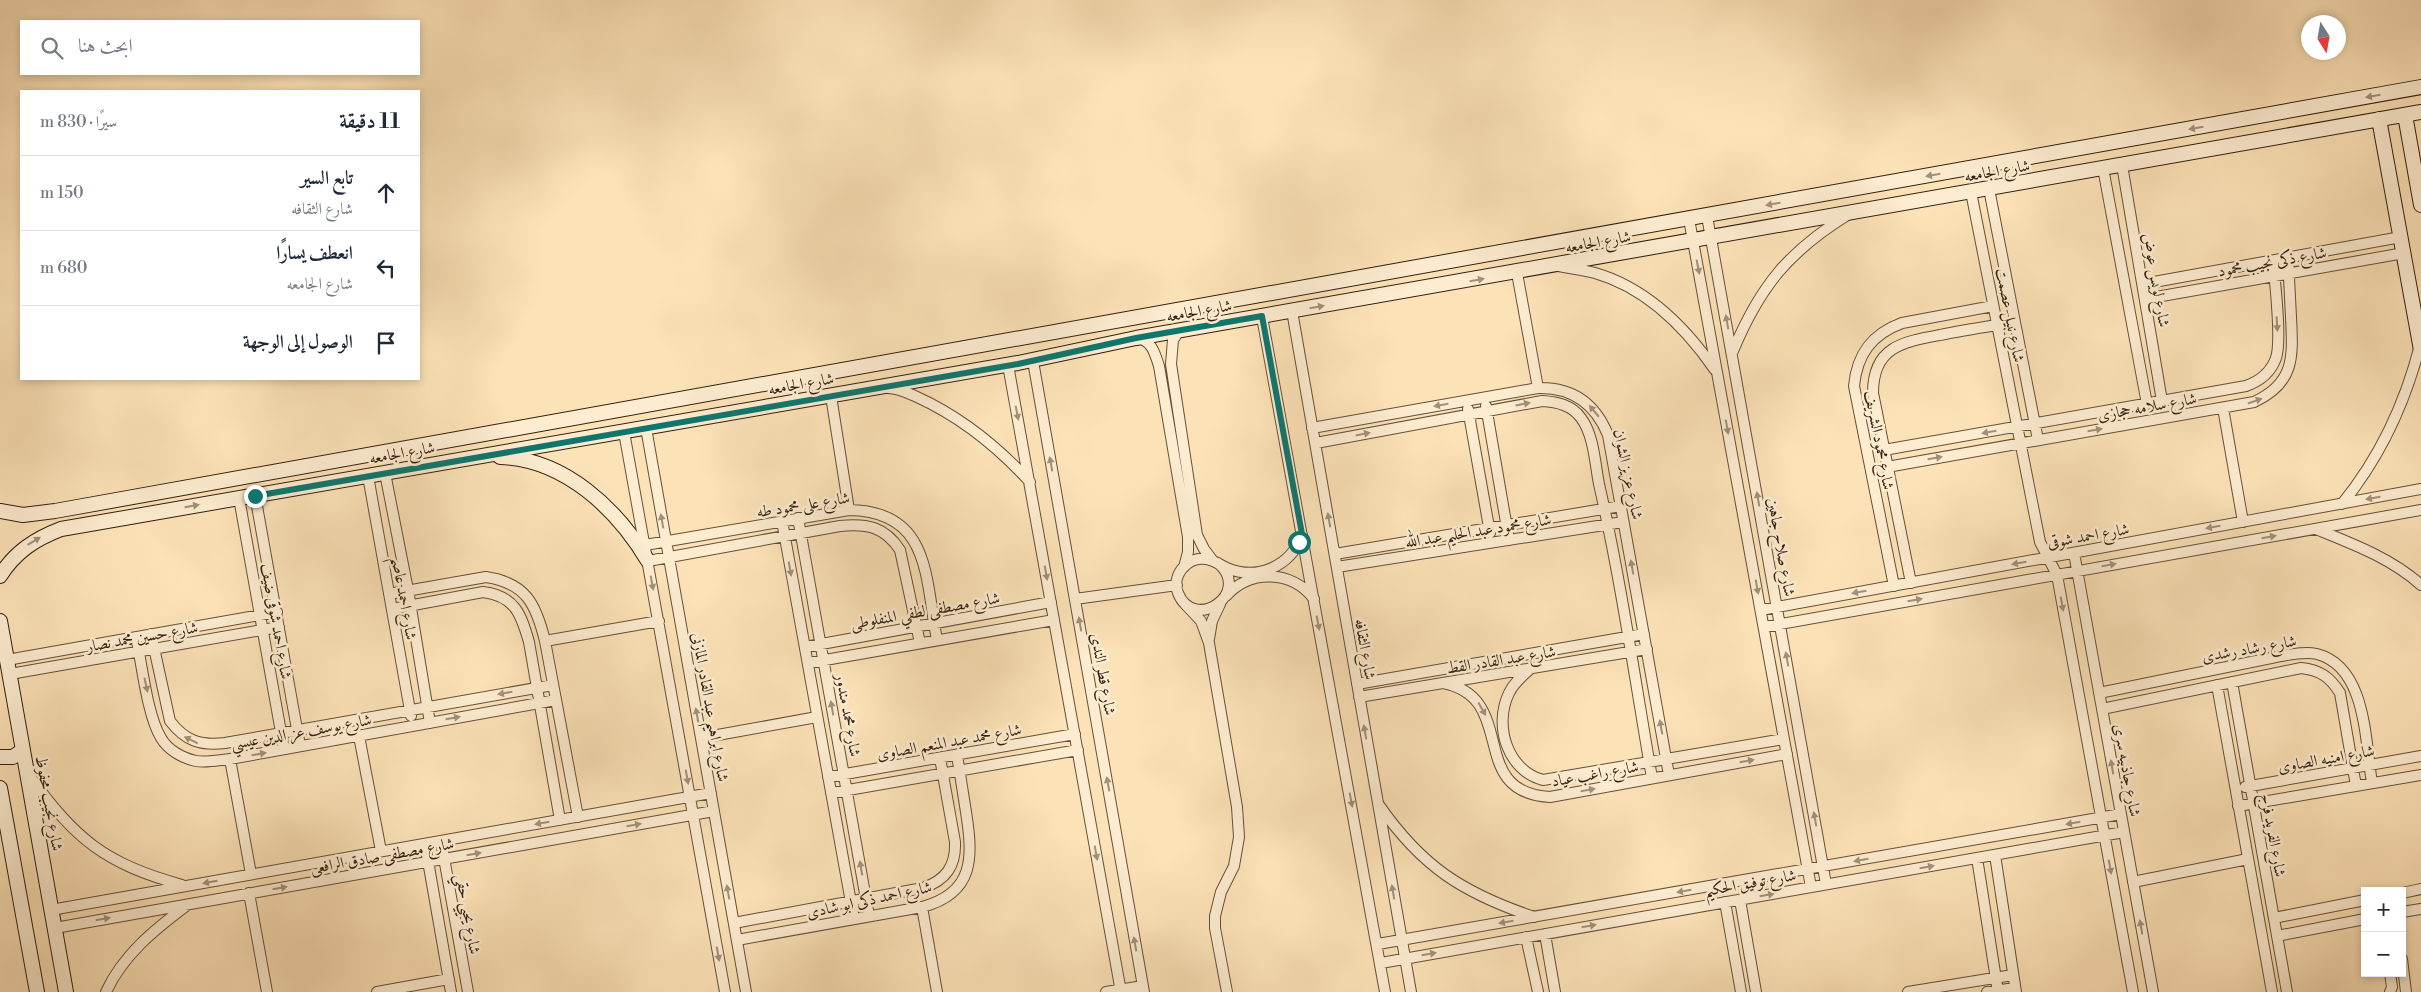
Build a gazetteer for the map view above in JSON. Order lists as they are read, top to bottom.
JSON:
{
  "streets": {
    "street": [
      "شارع الجامعه",
      "شارع ذكى نجيب محمود",
      "شارع لويس عوض",
      "شارع نبيل عصمت",
      "شارع سلامه حجازى",
      "شارع محمود الشريف",
      "شارع عزيز الشوان",
      "شارع على محمود طه",
      "شارع محمود عبد الحليم عبد الله",
      "شارع احمد شوقى",
      "شارع صلاح جاهين",
      "شارع احمد عاصم",
      "شارع مصطفى لطفي المنفلوطى",
      "شارع احمد شوقى ضيف",
      "شارع حسين محمد نصار",
      "شارع رشاد رشدى",
      "شارع الثقافه",
      "شارع عبد القادر القط",
      "شارع قطر الندى",
      "شارع ابراهيم عبد القادر المازنى",
      "شارع محمد مندور",
      "شارع يوسف عز الدين عيسي",
      "شارع محمد عبد المنعم الصاوى",
      "شارع امنيه الصاوى",
      "شارع جاذبيه سرى",
      "شارع راغب عياد",
      "شارع نجيب محفوظ",
      "شارع الفريد فرج",
      "شارع مصطفى صادق الرافعى",
      "شارع توفيق الحكيم",
      "شارع احمد ذكى ابو شادى",
      "شارع يحيي حقي"
    ]
  },
  "crossings": [
    ["شارع الجامعه", "شارع لويس عوض"],
    ["شارع الجامعه", "شارع نبيل عصمت"],
    ["شارع الجامعه", "شارع صلاح جاهين"],
    ["شارع الجامعه", "شارع احمد عاصم"],
    ["شارع الجامعه", "شارع احمد شوقى ضيف"],
    ["شارع الجامعه", "شارع الثقافه"],
    ["شارع الجامعه", "شارع قطر الندى"],
    ["شارع الجامعه", "شارع ابراهيم عبد القادر المازنى"],
    ["شارع ذكى نجيب محمود", "شارع لويس عوض"],
    ["شارع ذكى نجيب محمود", "شارع سلامه حجازى"],
    ["شارع لويس عوض", "شارع سلامه حجازى"],
    ["شارع نبيل عصمت", "شارع سلامه حجازى"],
    ["شارع نبيل عصمت", "شارع محمود الشريف"],
    ["شارع نبيل عصمت", "شارع احمد شوقى"],
    ["شارع سلامه حجازى", "شارع محمود الشريف"],
    ["شارع محمود الشريف", "شارع احمد شوقى"],
    ["شارع عزيز الشوان", "شارع محمود عبد الحليم عبد الله"],
    ["شارع عزيز الشوان", "شارع الثقافه"],
    ["شارع عزيز الشوان", "شارع عبد القادر القط"],
    ["شارع عزيز الشوان", "شارع راغب عياد"],
    ["شارع على محمود طه", "شارع مصطفى لطفي المنفلوطى"],
    ["شارع على محمود طه", "شارع ابراهيم عبد القادر المازنى"],
    ["شارع على محمود طه", "شارع محمد مندور"],
    ["شارع محمود عبد الحليم عبد الله", "شارع الثقافه"],
    ["شارع احمد شوقى", "شارع صلاح جاهين"],
    ["شارع احمد شوقى", "شارع جاذبيه سرى"],
    ["شارع صلاح جاهين", "شارع راغب عياد"],
    ["شارع صلاح جاهين", "شارع توفيق الحكيم"],
    ["شارع احمد عاصم", "شارع يوسف عز الدين عيسي"],
    ["شارع مصطفى لطفي المنفلوطى", "شارع محمد مندور"],
    ["شارع احمد شوقى ضيف", "شارع حسين محمد نصار"],
    ["شارع احمد شوقى ضيف", "شارع يوسف عز الدين عيسي"],
    ["شارع حسين محمد نصار", "شارع يوسف عز الدين عيسي"],
    ["شارع حسين محمد نصار", "شارع نجيب محفوظ"],
    ["شارع رشاد رشدى", "شارع امنيه الصاوى"],
    ["شارع رشاد رشدى", "شارع جاذبيه سرى"],
    ["شارع رشاد رشدى", "شارع الفريد فرج"],
    ["شارع الثقافه", "شارع عبد القادر القط"],
    ["شارع الثقافه", "شارع توفيق الحكيم"],
    ["شارع عبد القادر القط", "شارع راغب عياد"],
    ["شارع ابراهيم عبد القادر المازنى", "شارع مصطفى صادق الرافعى"],
    ["شارع ابراهيم عبد القادر المازنى", "شارع احمد ذكى ابو شادى"],
    ["شارع محمد مندور", "شارع محمد عبد المنعم الصاوى"],
    ["شارع محمد مندور", "شارع احمد ذكى ابو شادى"],
    ["شارع محمد عبد المنعم الصاوى", "شارع احمد ذكى ابو شادى"],
    ["شارع امنيه الصاوى", "شارع الفريد فرج"],
    ["شارع جاذبيه سرى", "شارع توفيق الحكيم"],
    ["شارع نجيب محفوظ", "شارع مصطفى صادق الرافعى"],
    ["شارع مصطفى صادق الرافعى", "شارع يحيي حقي"]
  ],
  "north": "bottom",
  "page": {
    "search": "ابحث هنا",
    "heading": ["11 دقيقة", "سيرًا · 830 m"],
    "list": [
      ["تابع السير", "شارع الثقافه", "150 m"],
      ["انعطف يسارًا", "شارع الجامعه", "680 m"],
      "الوصول إلى الوجهة"
    ],
    "map_buttons": ["+", "−"]
  }
}
